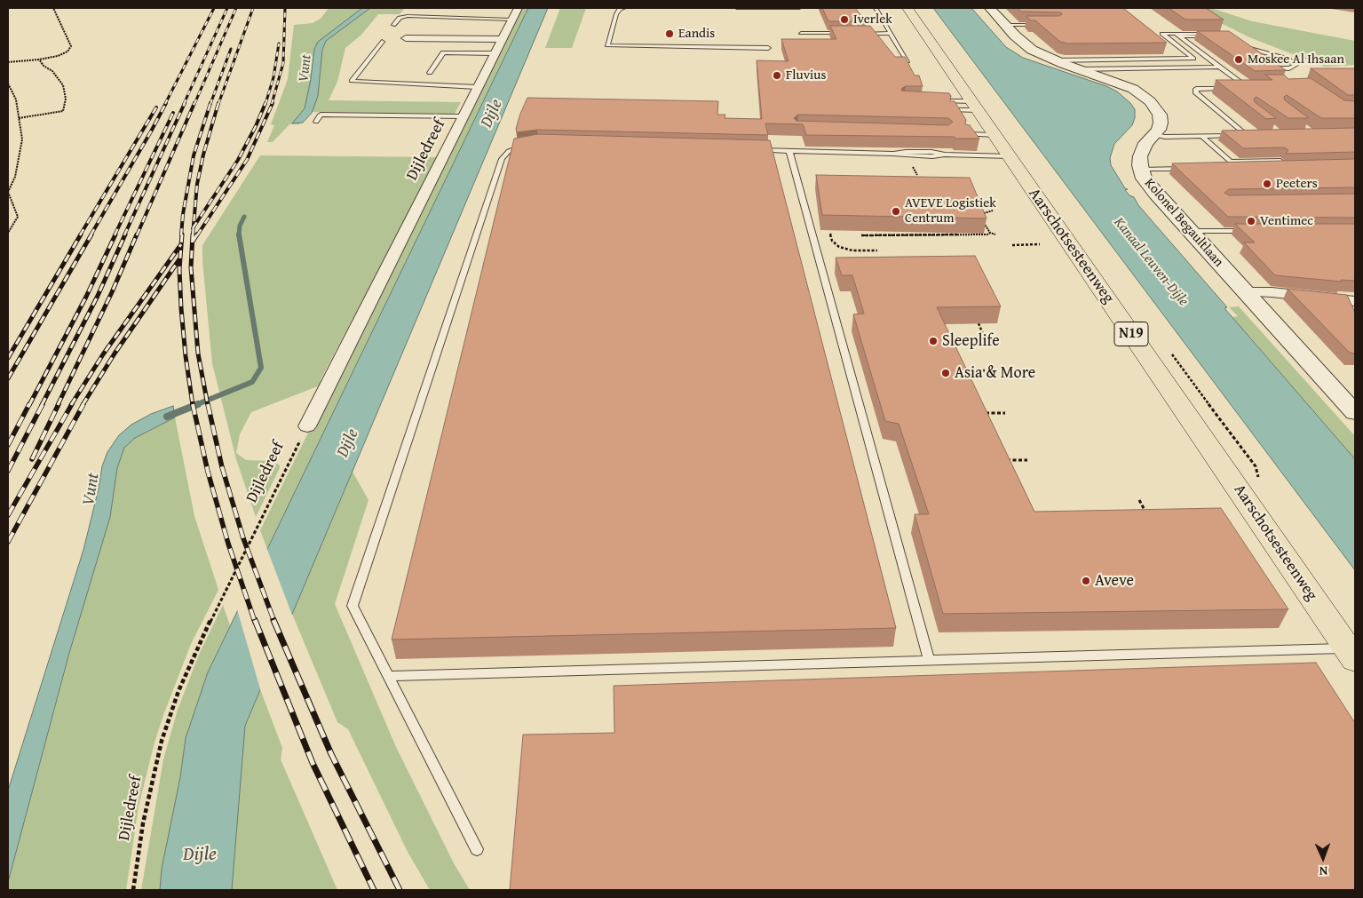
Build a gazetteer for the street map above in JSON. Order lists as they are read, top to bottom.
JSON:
{
  "streets": {
    "main road": ["Aarschotsesteenweg", "N19"],
    "street": ["Dijledreef", "Kolonel Begaultlaan"]
  },
  "water": ["Vunt", "Dijle", "Kanaal Leuven-Dijle"],
  "places": [
    "Iverlek",
    "Eandis",
    "Moskee Al Ihsaan",
    "Fluvius",
    "Peeters",
    "AVEVE Logistiek Centrum",
    "Ventimec",
    "Sleeplife",
    "Asia & More",
    "Aveve"
  ],
  "north": "bottom"
}
